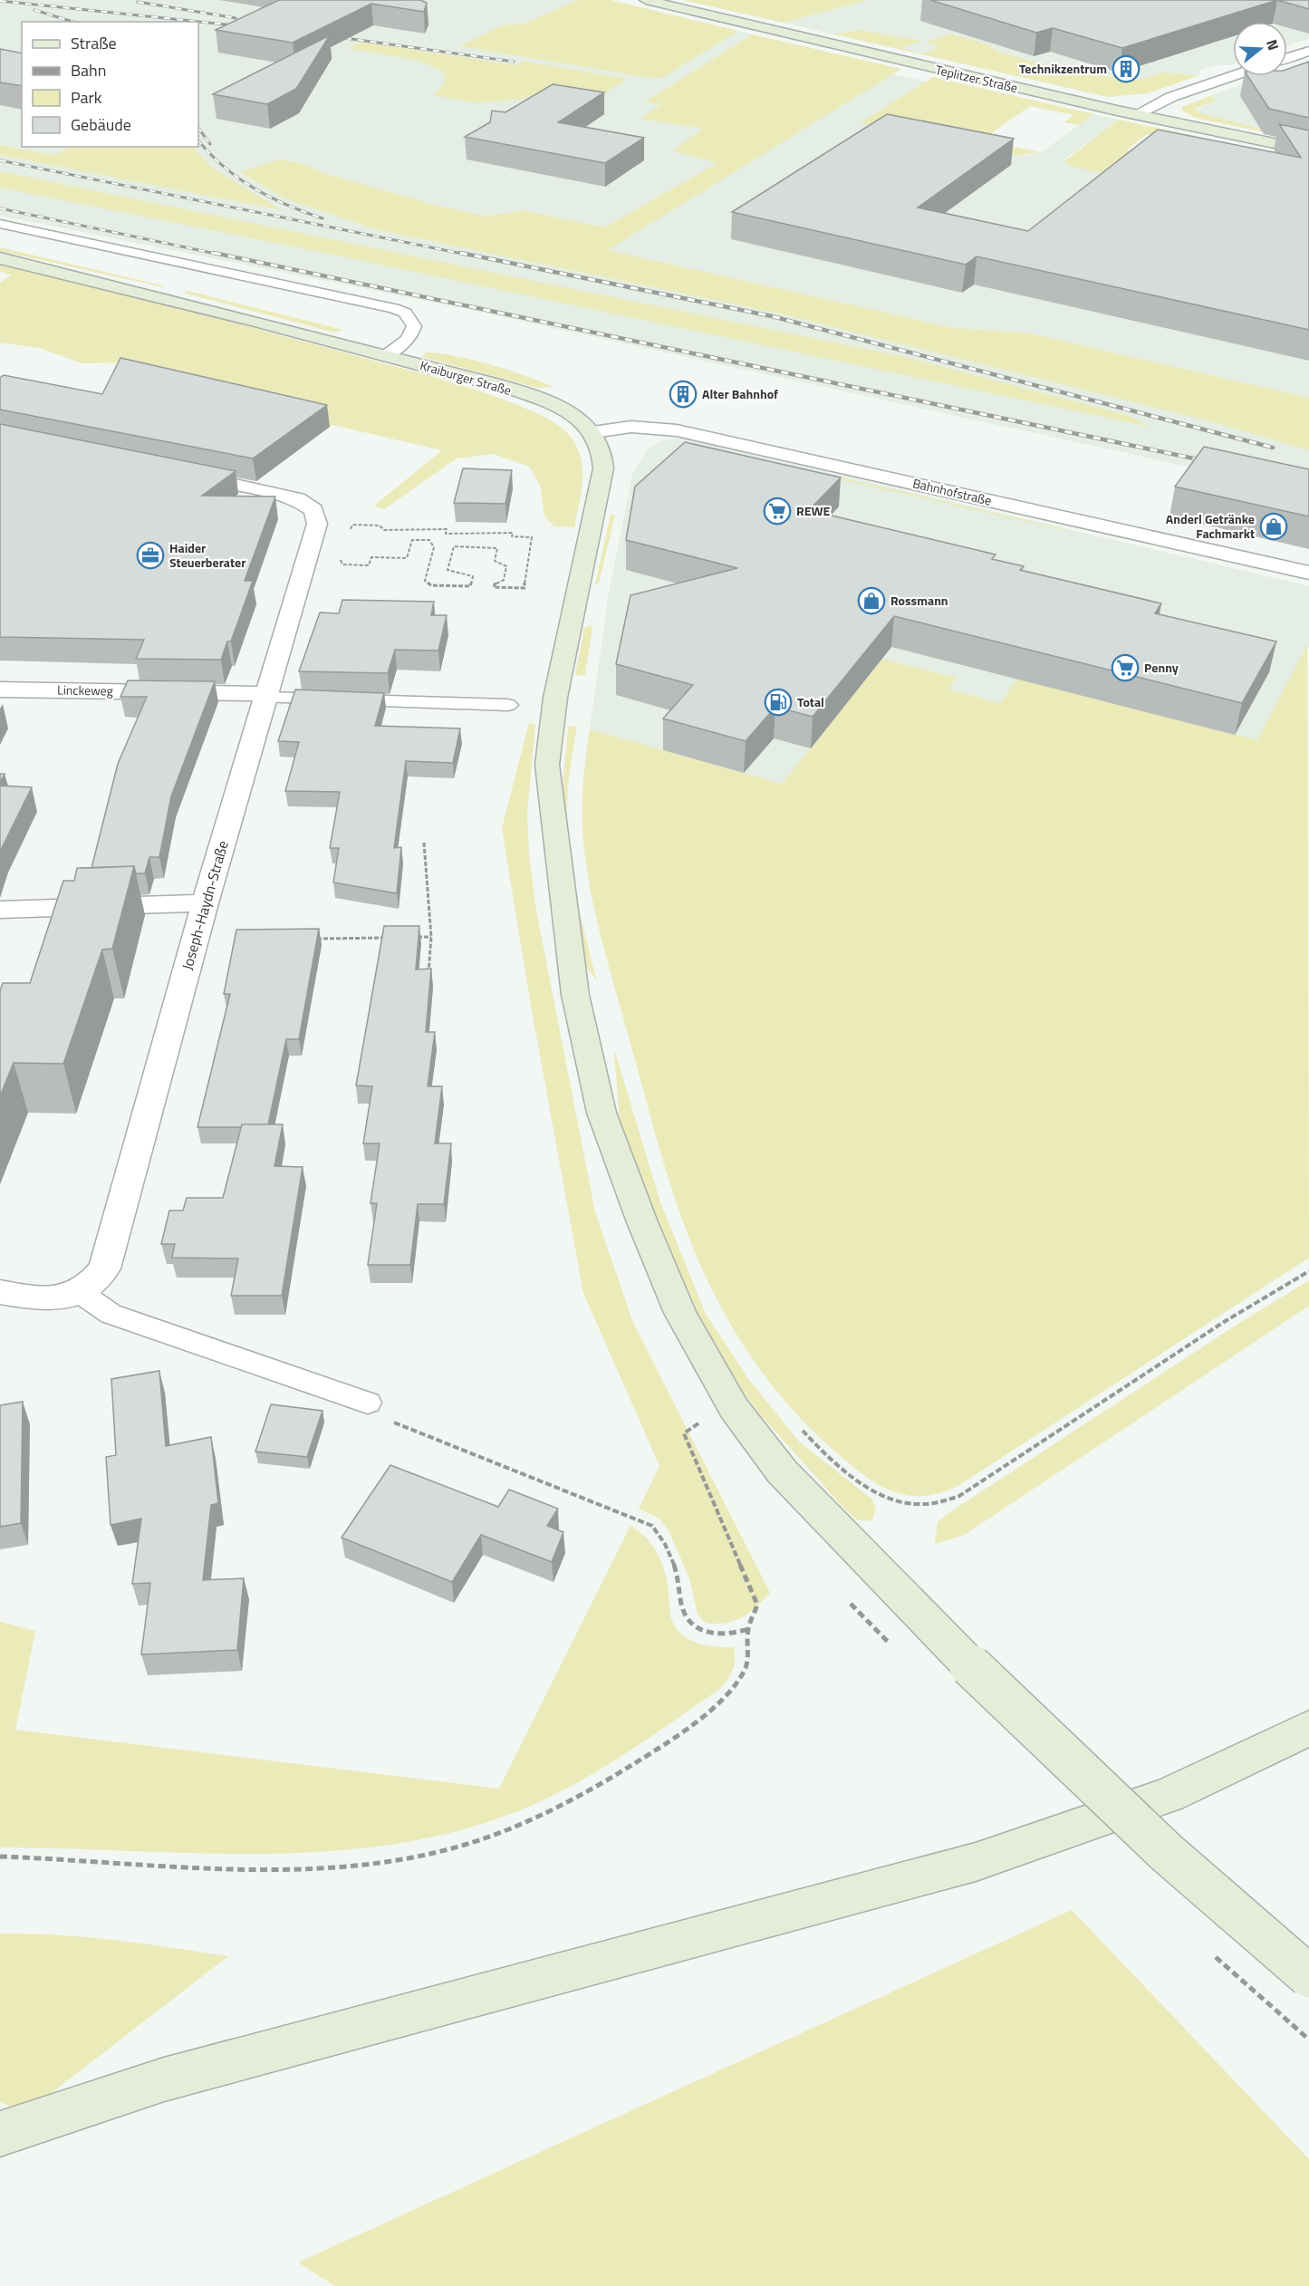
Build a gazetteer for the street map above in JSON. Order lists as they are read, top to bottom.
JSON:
{
  "streets": {
    "main road": ["Teplitzer Straße", "Kraiburger Straße"],
    "street": ["Bahnhofstraße", "Linckeweg", "Joseph-Haydn-Straße"]
  },
  "crossings": [
    ["Kraiburger Straße", "Bahnhofstraße"],
    ["Linckeweg", "Joseph-Haydn-Straße"]
  ],
  "places": {
    "building": ["Technikzentrum", "Alter Bahnhof"],
    "supermarket": ["REWE", "Penny"],
    "shop": ["Anderl Getränke Fachmarkt", "Rossmann"],
    "office": ["Haider Steuerberater"],
    "fuel station": ["Total"]
  },
  "legend": [
    "Straße",
    "Bahn",
    "Park",
    "Gebäude"
  ],
  "north": "right"
}
